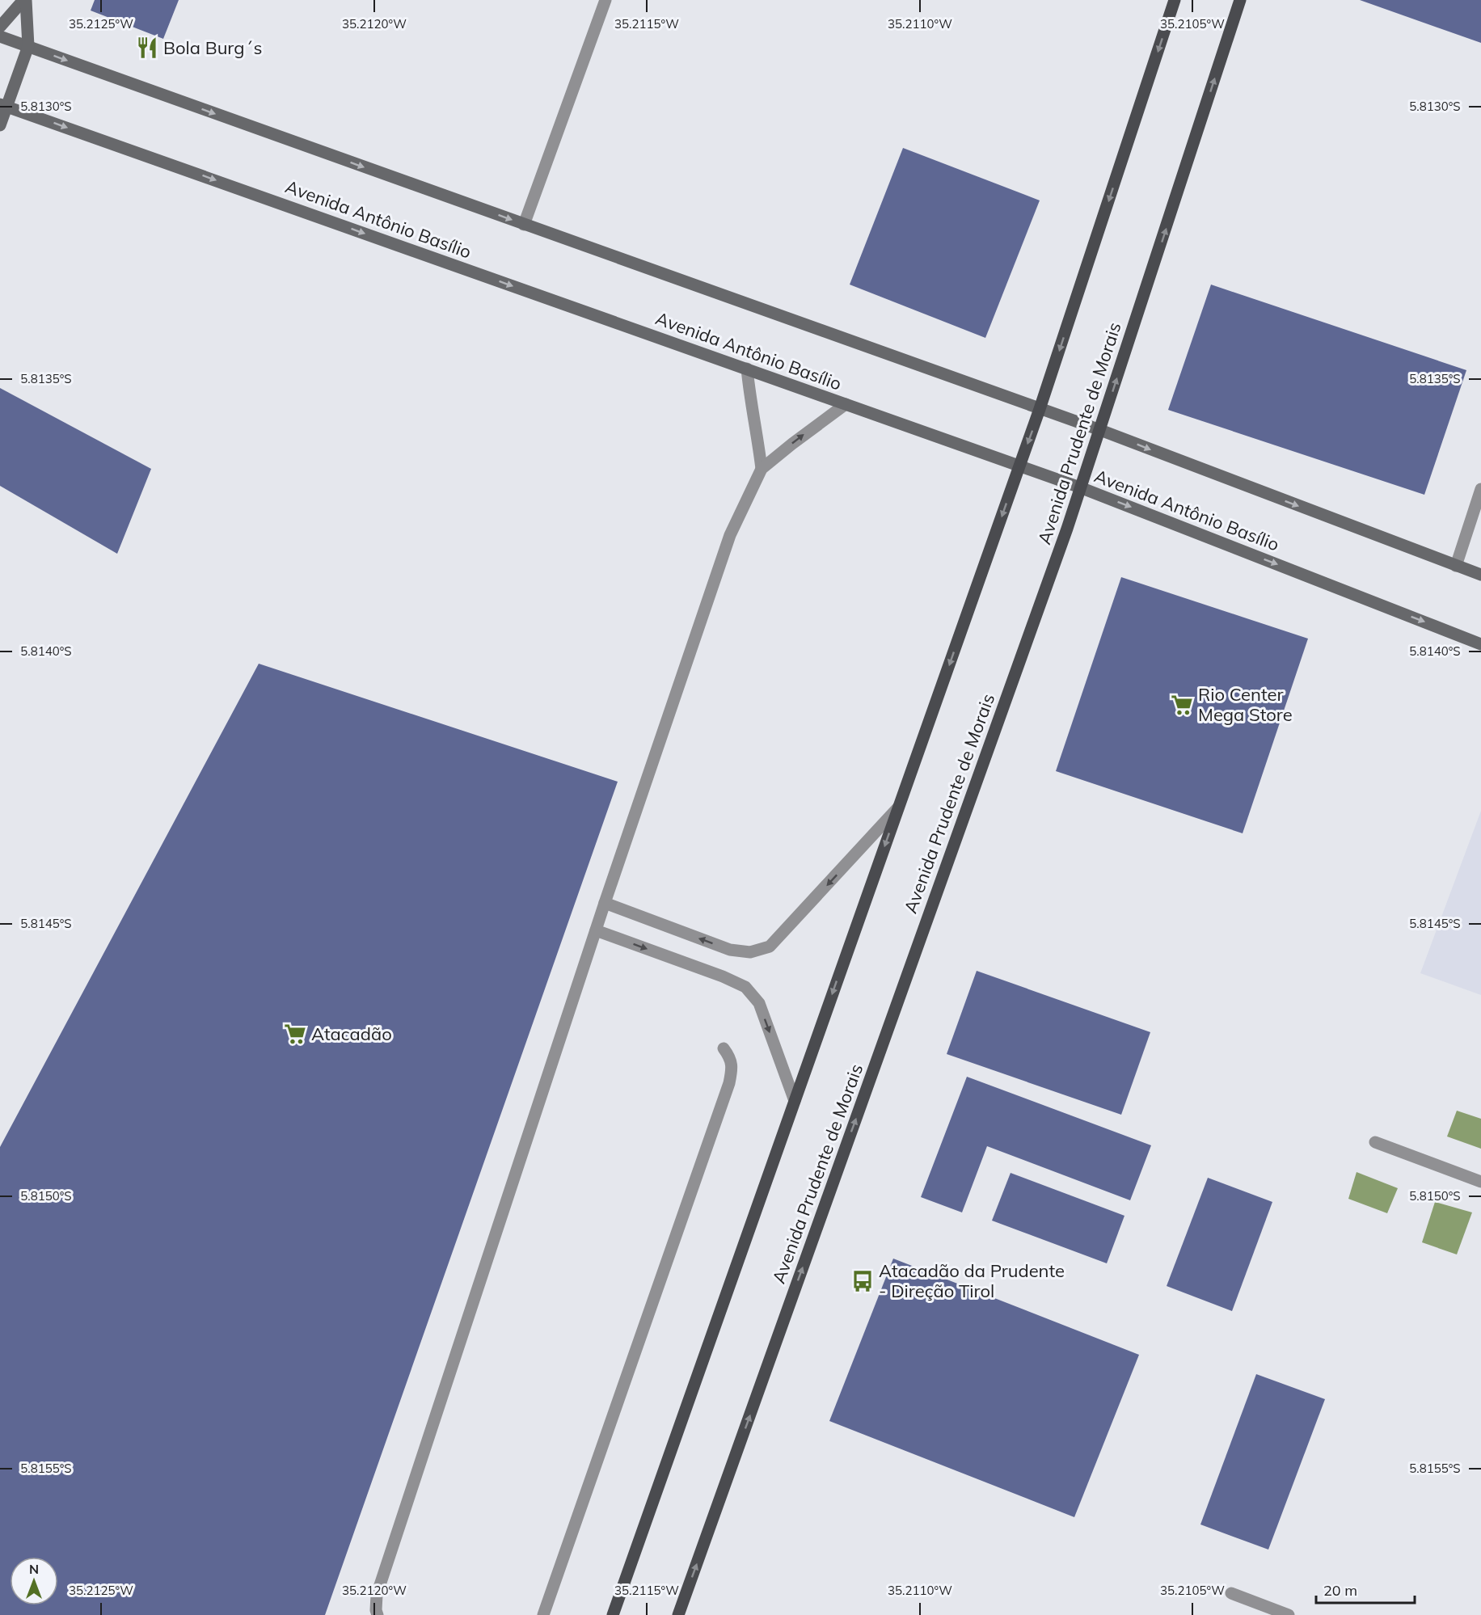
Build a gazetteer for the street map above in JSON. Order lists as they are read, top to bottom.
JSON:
{
  "streets": {
    "main road": ["Avenida Antônio Basílio", "Avenida Prudente de Morais"]
  },
  "crossings": [
    ["Avenida Antônio Basílio", "Avenida Prudente de Morais"]
  ],
  "places": {
    "restaurant": ["Bola Burg´s"],
    "supermarket": ["Rio Center Mega Store", "Atacadão"],
    "bus stop": ["Atacadão da Prudente - Direção Tirol"]
  },
  "scale_bar": "20 m",
  "north": "top",
  "coordinates": [
    "35.2125°W",
    "35.2120°W",
    "35.2115°W",
    "35.2110°W",
    "35.2105°W",
    "5.8130°S",
    "5.8135°S",
    "5.8140°S",
    "5.8145°S",
    "5.8150°S",
    "5.8155°S"
  ]
}
